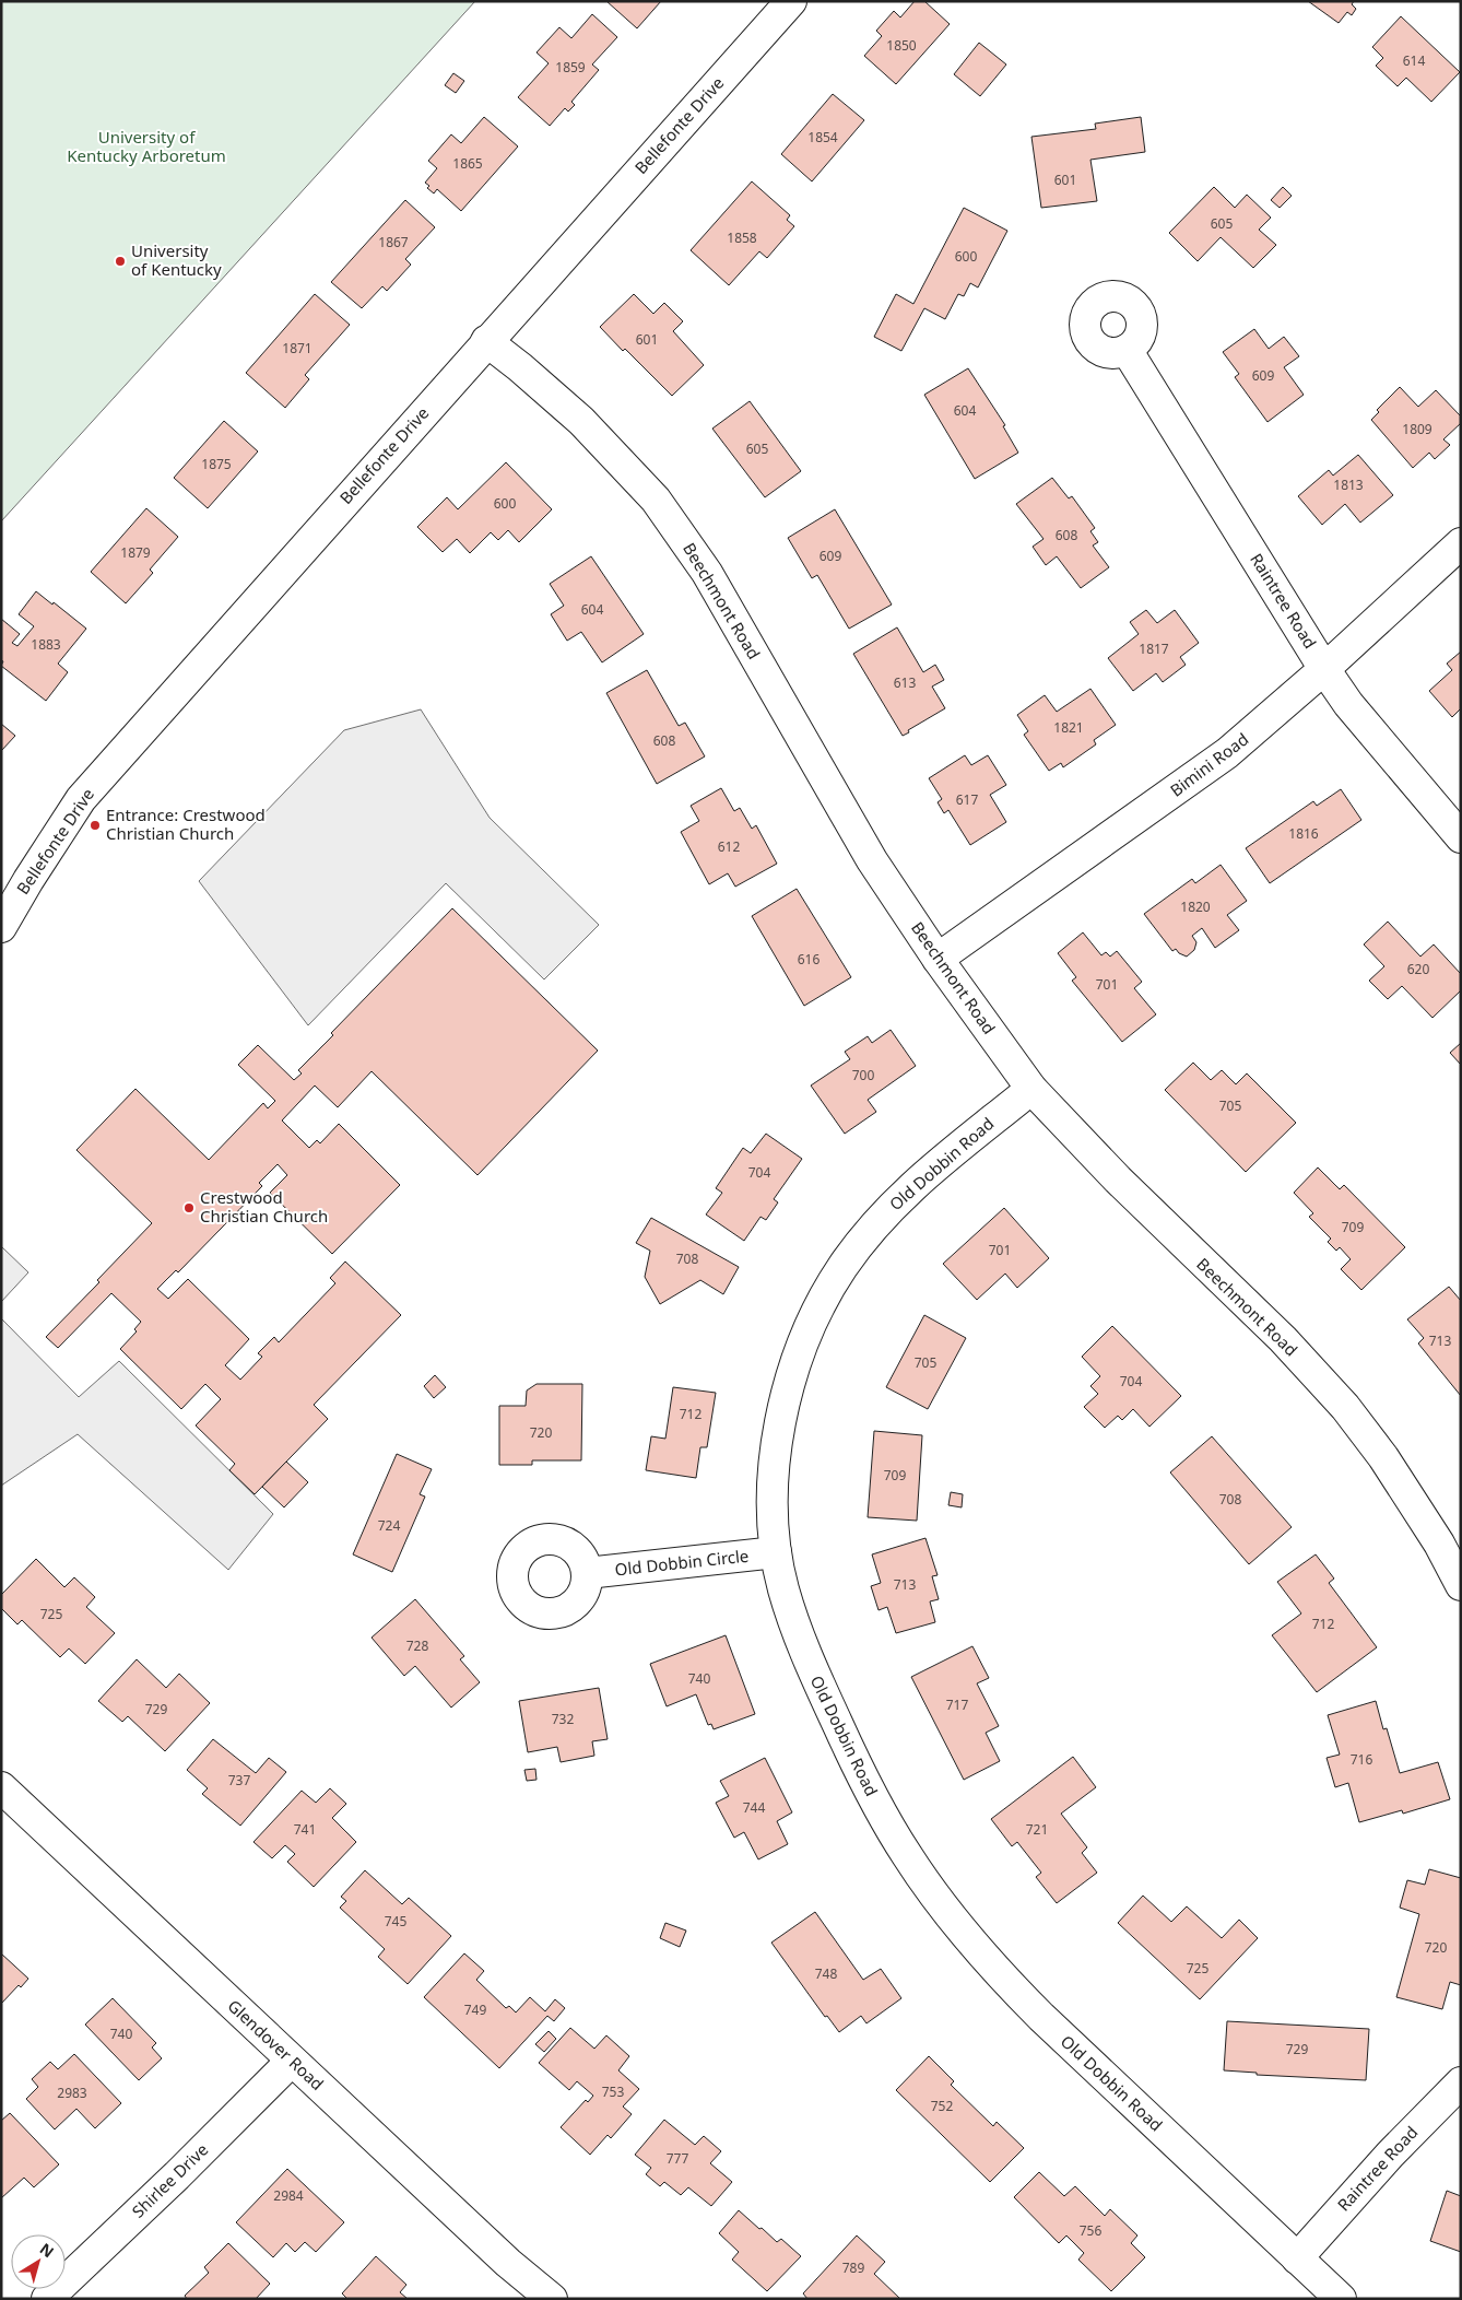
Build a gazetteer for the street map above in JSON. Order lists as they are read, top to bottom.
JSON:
{
  "streets": {
    "street": [
      "Bellefonte Drive",
      "Beechmont Road",
      "Raintree Road",
      "Bimini Road",
      "Old Dobbin Road",
      "Old Dobbin Circle",
      "Glendover Road",
      "Shirlee Drive"
    ]
  },
  "crossings": [
    ["Bellefonte Drive", "Beechmont Road"],
    ["Beechmont Road", "Bimini Road"],
    ["Beechmont Road", "Old Dobbin Road"],
    ["Raintree Road", "Bimini Road"],
    ["Raintree Road", "Old Dobbin Road"],
    ["Old Dobbin Road", "Old Dobbin Circle"],
    ["Glendover Road", "Shirlee Drive"]
  ],
  "parks": ["University of Kentucky Arboretum"],
  "places": ["University of Kentucky", "Entrance: Crestwood Christian Church", "Crestwood Christian Church"],
  "house_numbers": [
    "1850",
    "614",
    "1859",
    "1854",
    "1865",
    "601",
    "605",
    "1858",
    "1867",
    "600",
    "601",
    "1871",
    "609",
    "604",
    "1809",
    "605",
    "1875",
    "1813",
    "600",
    "608",
    "1879",
    "609",
    "604",
    "1883",
    "1817",
    "613",
    "1821",
    "608",
    "617",
    "1816",
    "612",
    "1820",
    "616",
    "620",
    "701",
    "700",
    "705",
    "704",
    "709",
    "701",
    "708",
    "713",
    "705",
    "704",
    "712",
    "720",
    "709",
    "708",
    "724",
    "713",
    "725",
    "712",
    "728",
    "740",
    "717",
    "729",
    "732",
    "716",
    "737",
    "744",
    "741",
    "721",
    "745",
    "720",
    "725",
    "748",
    "749",
    "740",
    "729",
    "753",
    "2983",
    "752",
    "777",
    "2984",
    "756",
    "789"
  ],
  "north": "top right"
}
